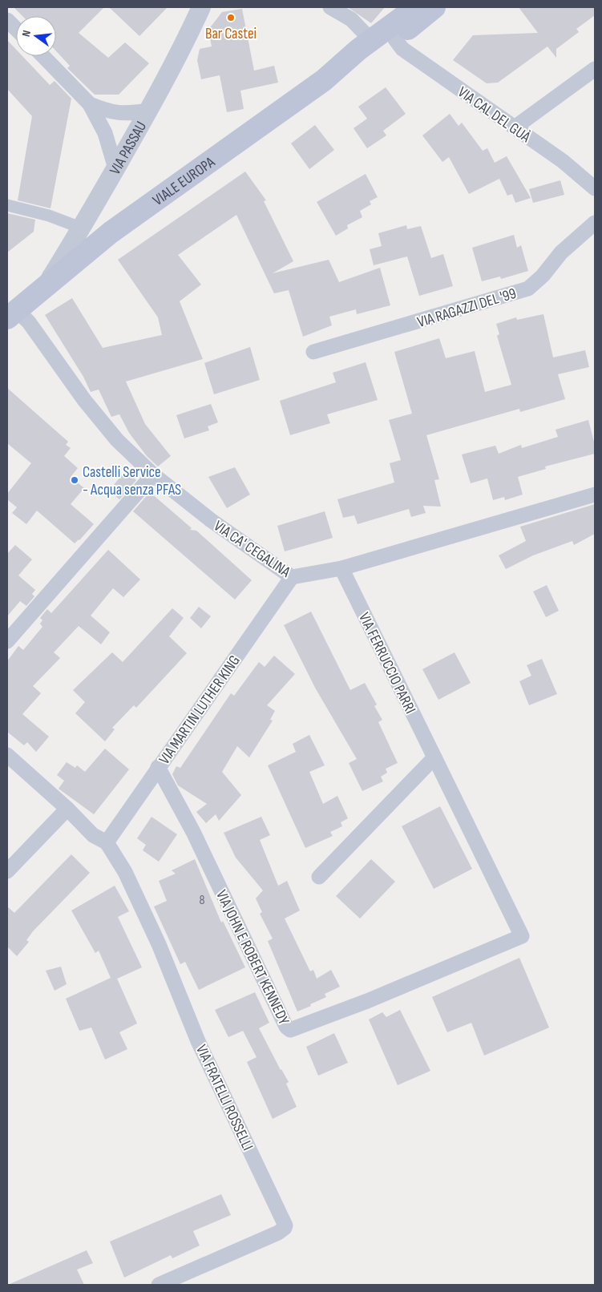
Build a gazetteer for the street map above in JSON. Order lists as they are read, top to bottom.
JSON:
{
  "streets": {
    "main road": ["VIALE EUROPA"],
    "street": [
      "VIA CAL DEL GUÀ",
      "VIA PASSAU",
      "VIA RAGAZZI DEL '99",
      "VIA CA' CEGALINA",
      "VIA FERRUCCIO PARRI",
      "VIA MARTIN LUTHER KING",
      "VIA JOHN E ROBERT KENNEDY",
      "VIA FRATELLI ROSSELLI"
    ]
  },
  "crossings": [
    ["VIA CAL DEL GUÀ", "VIALE EUROPA"],
    ["VIA PASSAU", "VIALE EUROPA"],
    ["VIALE EUROPA", "VIA CA' CEGALINA"],
    ["VIA CA' CEGALINA", "VIA FERRUCCIO PARRI"],
    ["VIA CA' CEGALINA", "VIA MARTIN LUTHER KING"],
    ["VIA FERRUCCIO PARRI", "VIA JOHN E ROBERT KENNEDY"],
    ["VIA MARTIN LUTHER KING", "VIA JOHN E ROBERT KENNEDY"],
    ["VIA MARTIN LUTHER KING", "VIA FRATELLI ROSSELLI"]
  ],
  "places": ["Bar Castei", "Castelli Service - Acqua senza PFAS"],
  "house_numbers": ["8"],
  "north": "left"
}
